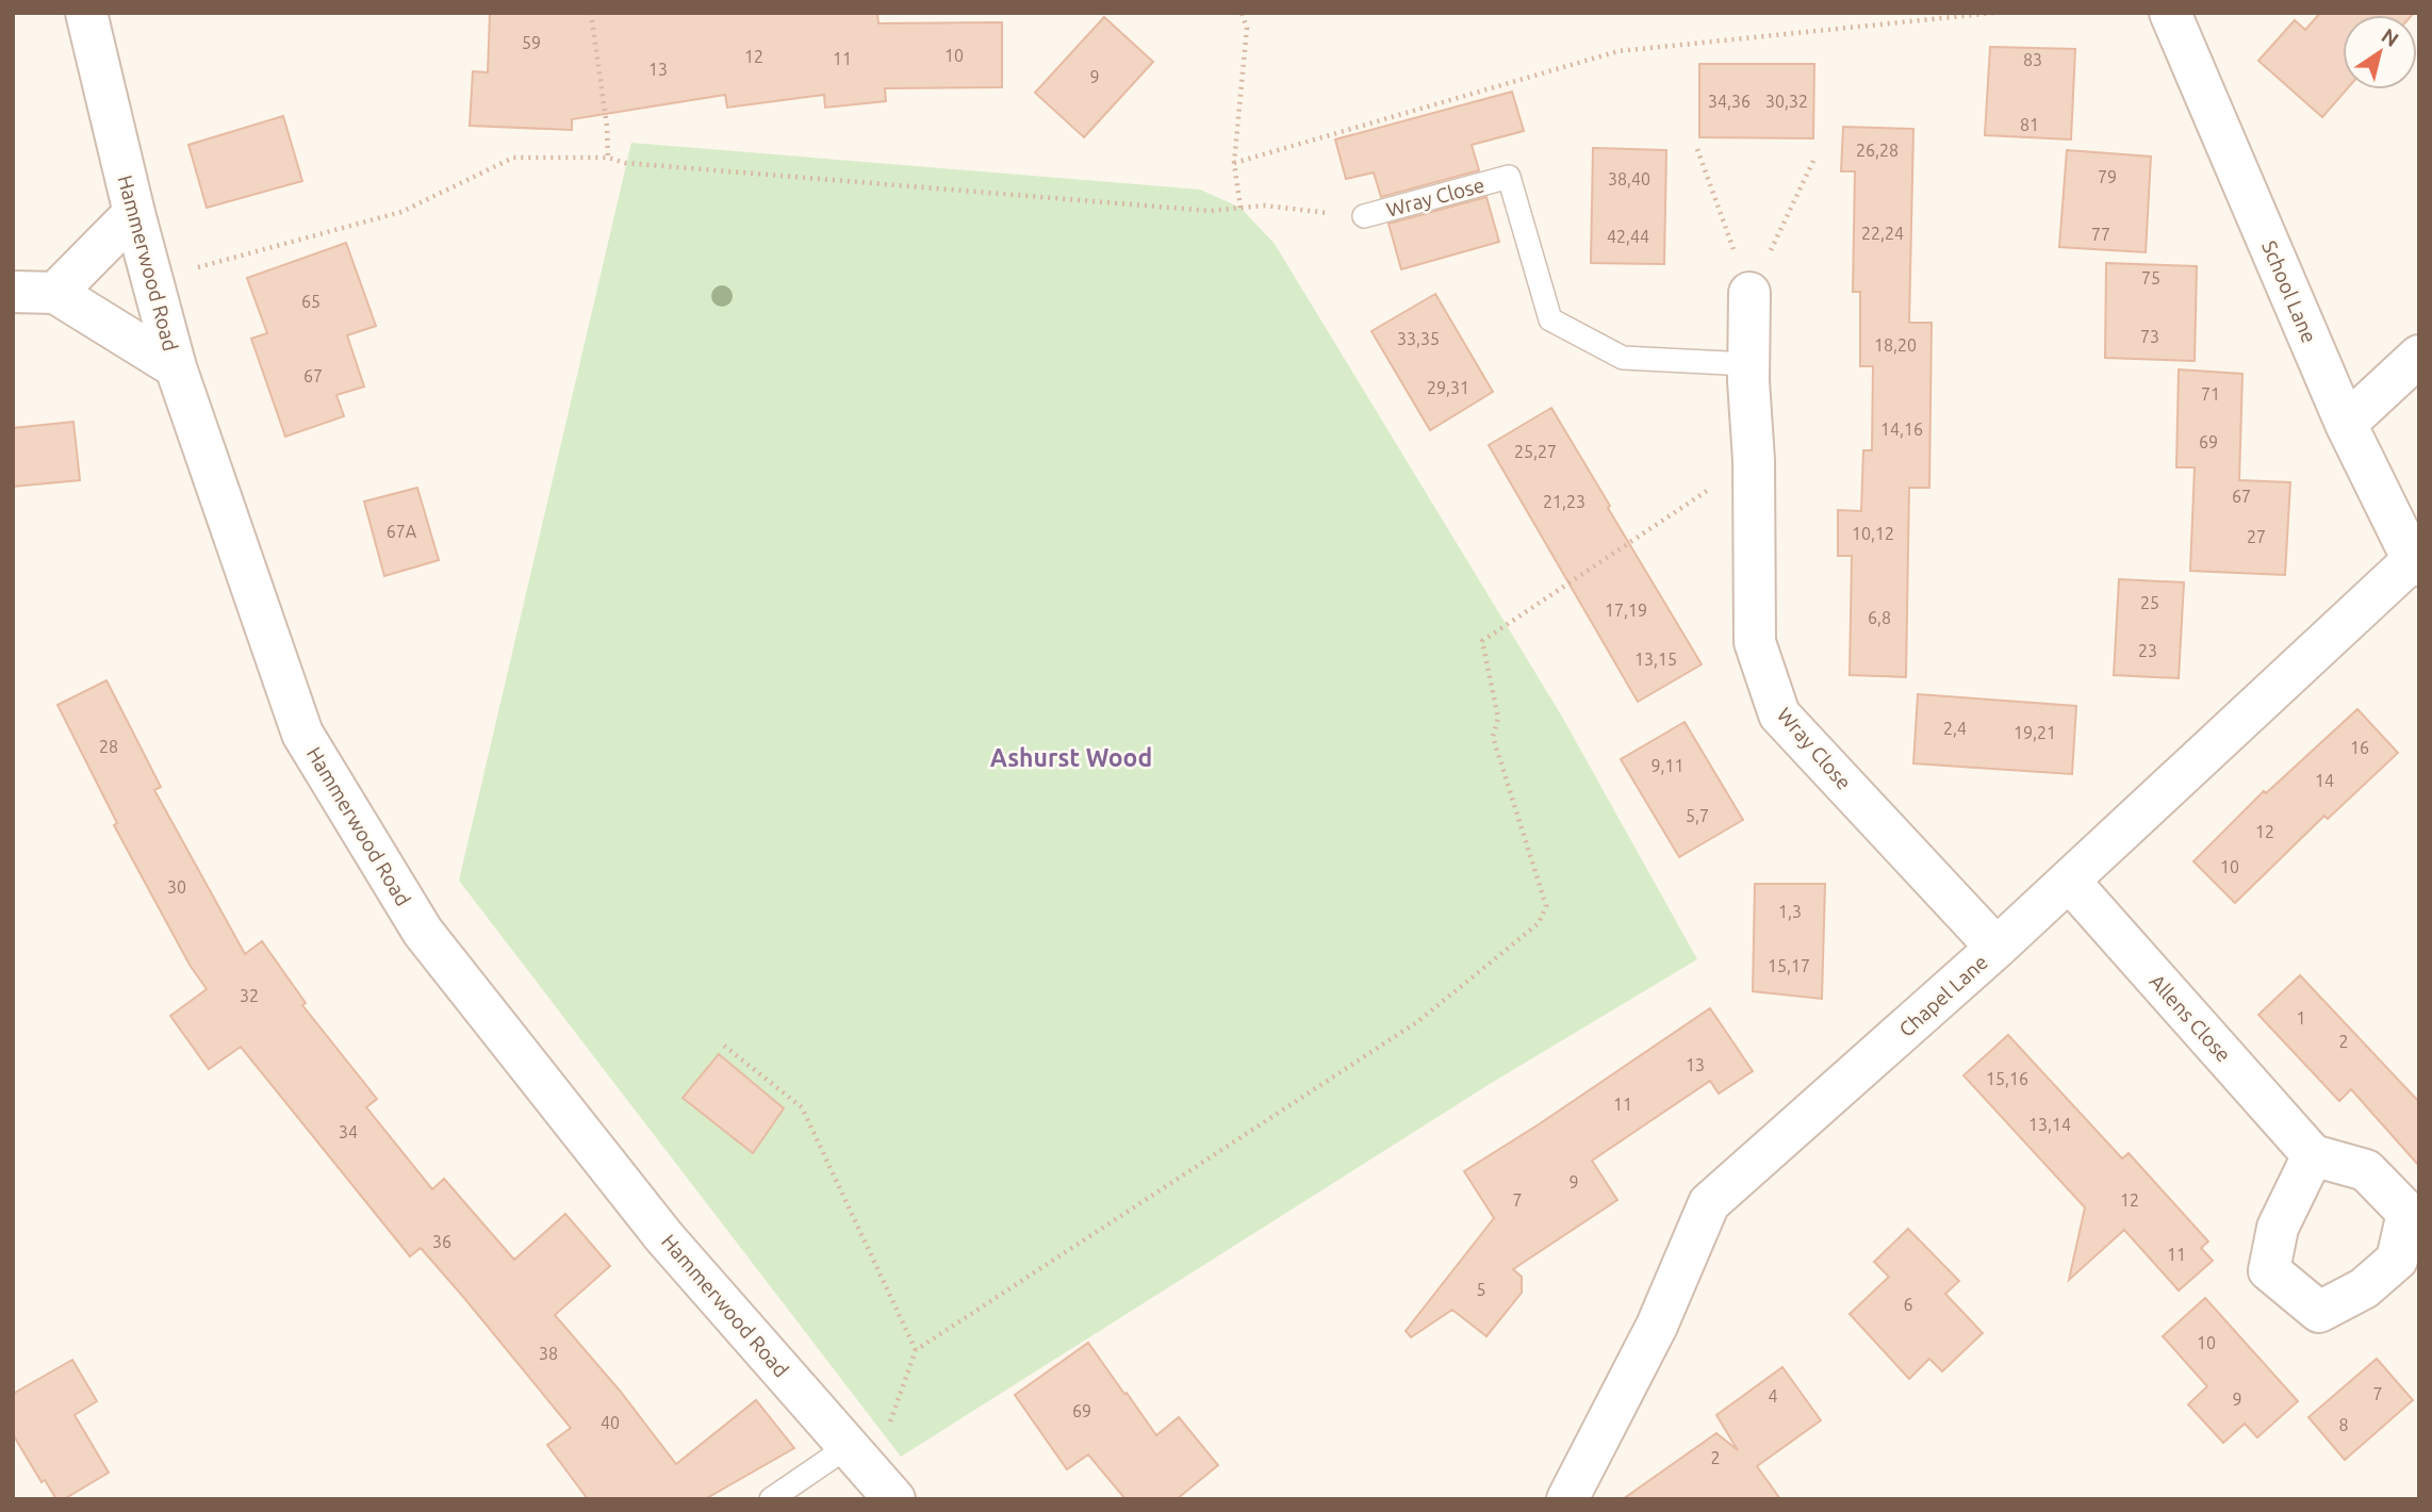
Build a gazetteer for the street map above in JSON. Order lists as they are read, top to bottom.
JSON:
{
  "streets": {
    "street": [
      "Wray Close",
      "Hammerwood Road",
      "School Lane",
      "Chapel Lane",
      "Allens Close"
    ]
  },
  "crossings": [
    ["Wray Close", "Chapel Lane"],
    ["School Lane", "Chapel Lane"],
    ["Chapel Lane", "Allens Close"]
  ],
  "districts": ["Ashurst Wood"],
  "house_numbers": [
    "59",
    "10",
    "12",
    "11",
    "83",
    "13",
    "9",
    "34,36",
    "30,32",
    "81",
    "26,28",
    "79",
    "38,40",
    "22,24",
    "77",
    "42,44",
    "75",
    "65",
    "73",
    "33,35",
    "18,20",
    "67",
    "29,31",
    "71",
    "14,16",
    "69",
    "25,27",
    "67",
    "21,23",
    "67A",
    "10,12",
    "27",
    "25",
    "17,19",
    "6,8",
    "23",
    "13,15",
    "2,4",
    "19,21",
    "28",
    "16",
    "9,11",
    "14",
    "5,7",
    "12",
    "10",
    "30",
    "1,3",
    "15,17",
    "32",
    "1",
    "2",
    "13",
    "15,16",
    "11",
    "13,14",
    "34",
    "9",
    "7",
    "12",
    "36",
    "11",
    "5",
    "6",
    "10",
    "38",
    "7",
    "4",
    "9",
    "69",
    "40",
    "8",
    "2"
  ],
  "north": "top right"
}
